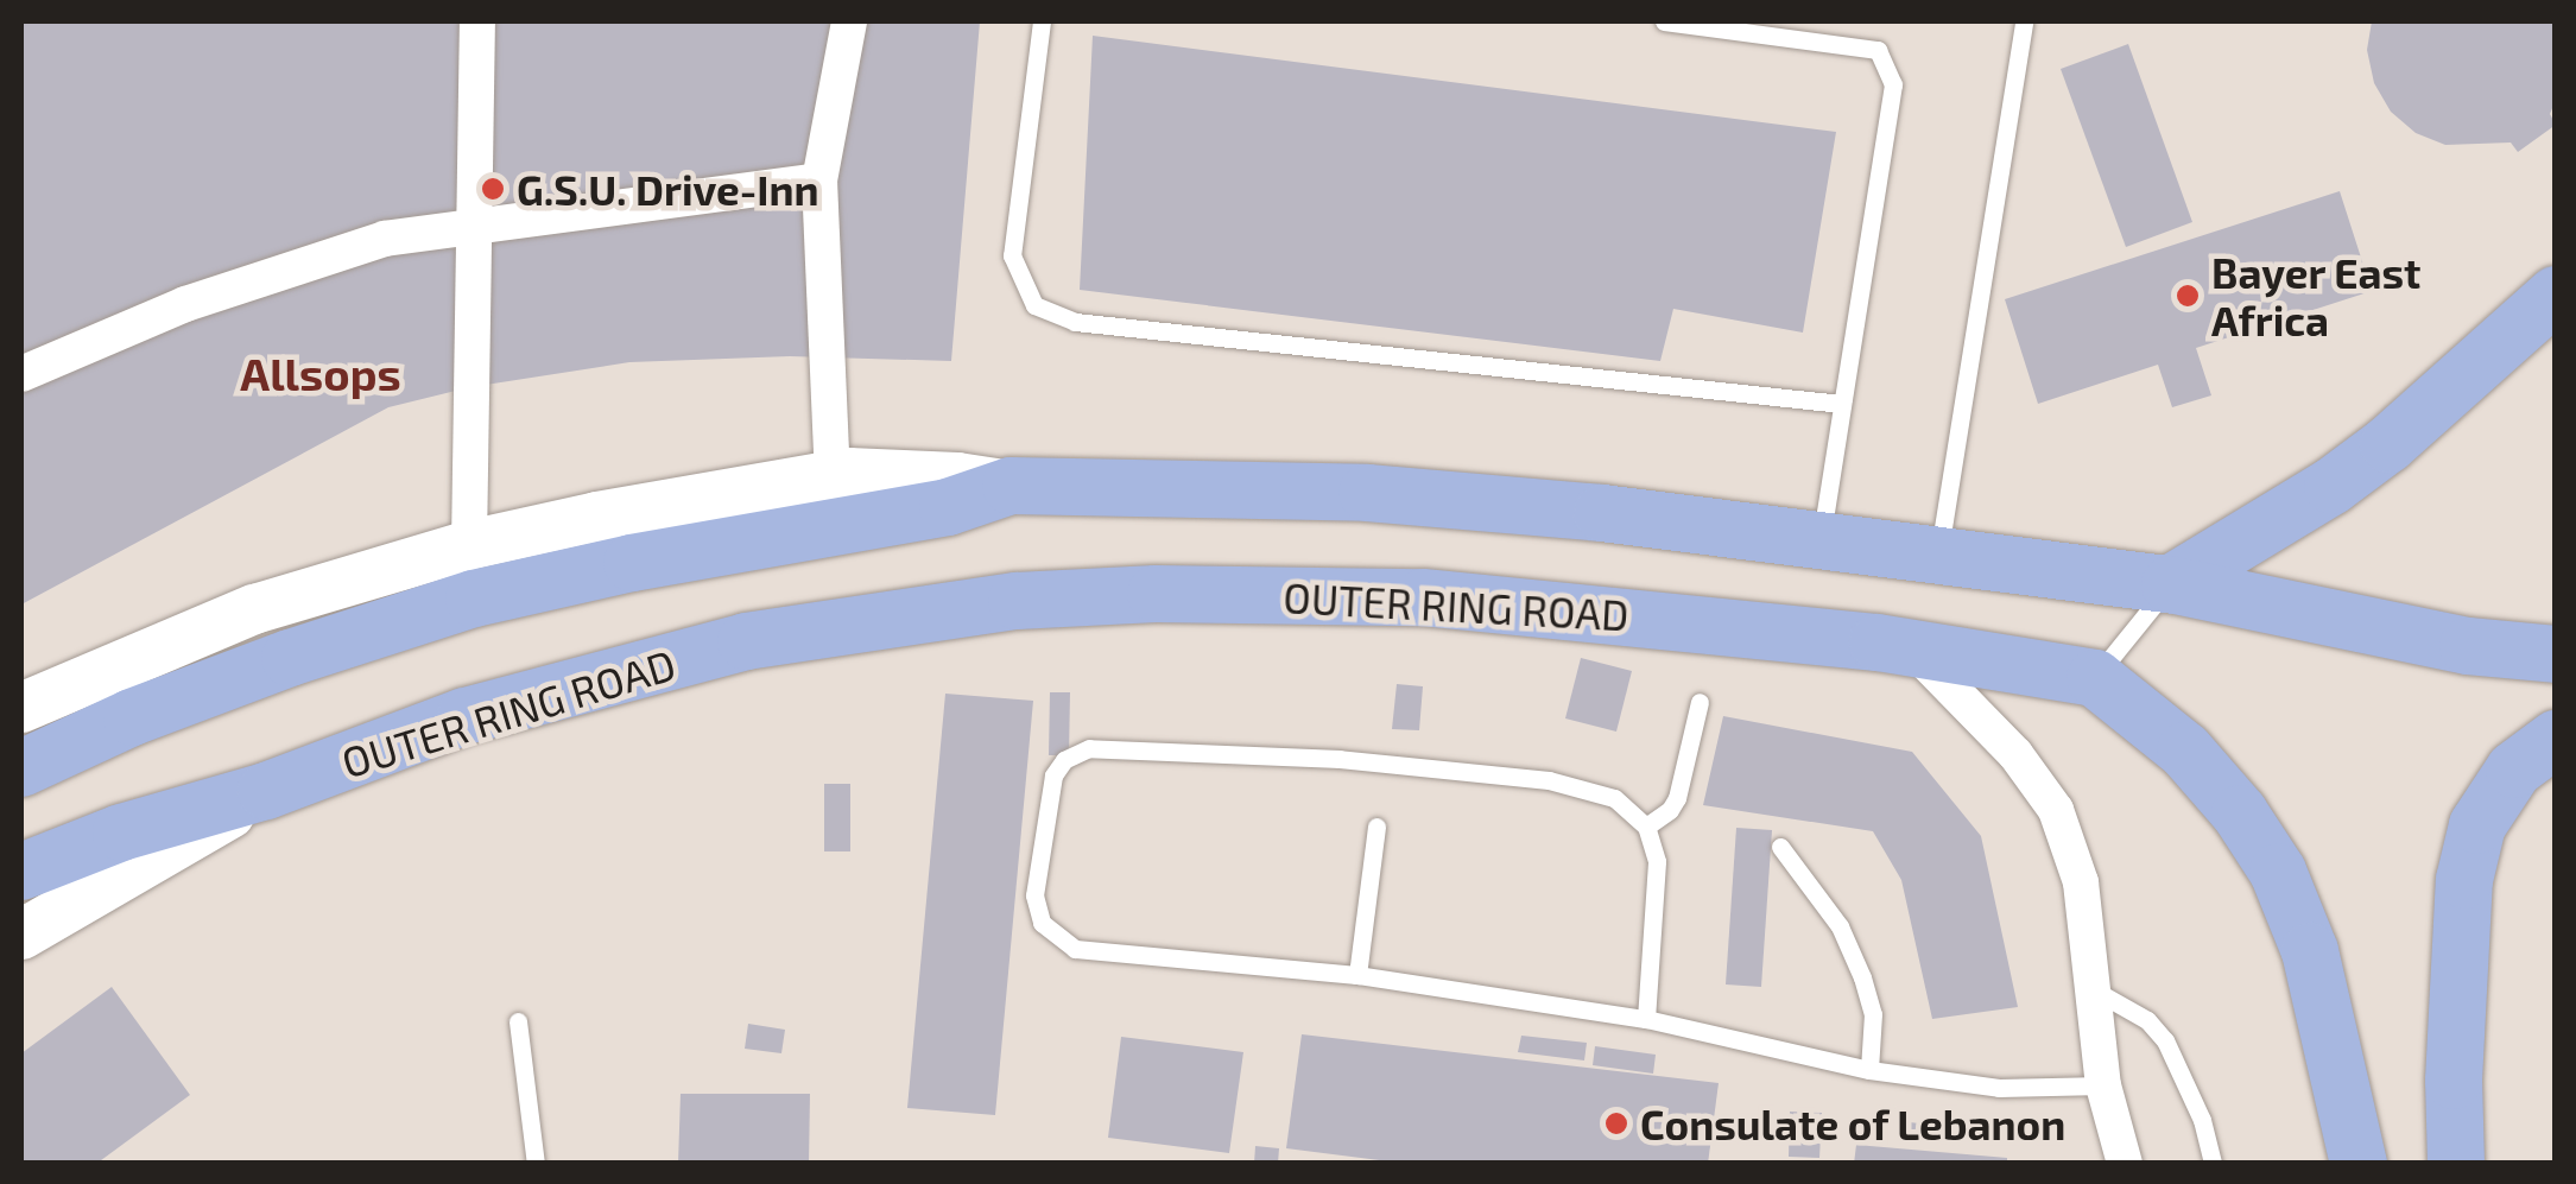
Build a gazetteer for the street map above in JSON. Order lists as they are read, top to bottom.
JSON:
{
  "streets": {
    "main road": ["OUTER RING ROAD"]
  },
  "districts": ["Allsops"],
  "places": ["G.S.U. Drive-Inn", "Bayer East Africa", "Consulate of Lebanon"]
}
